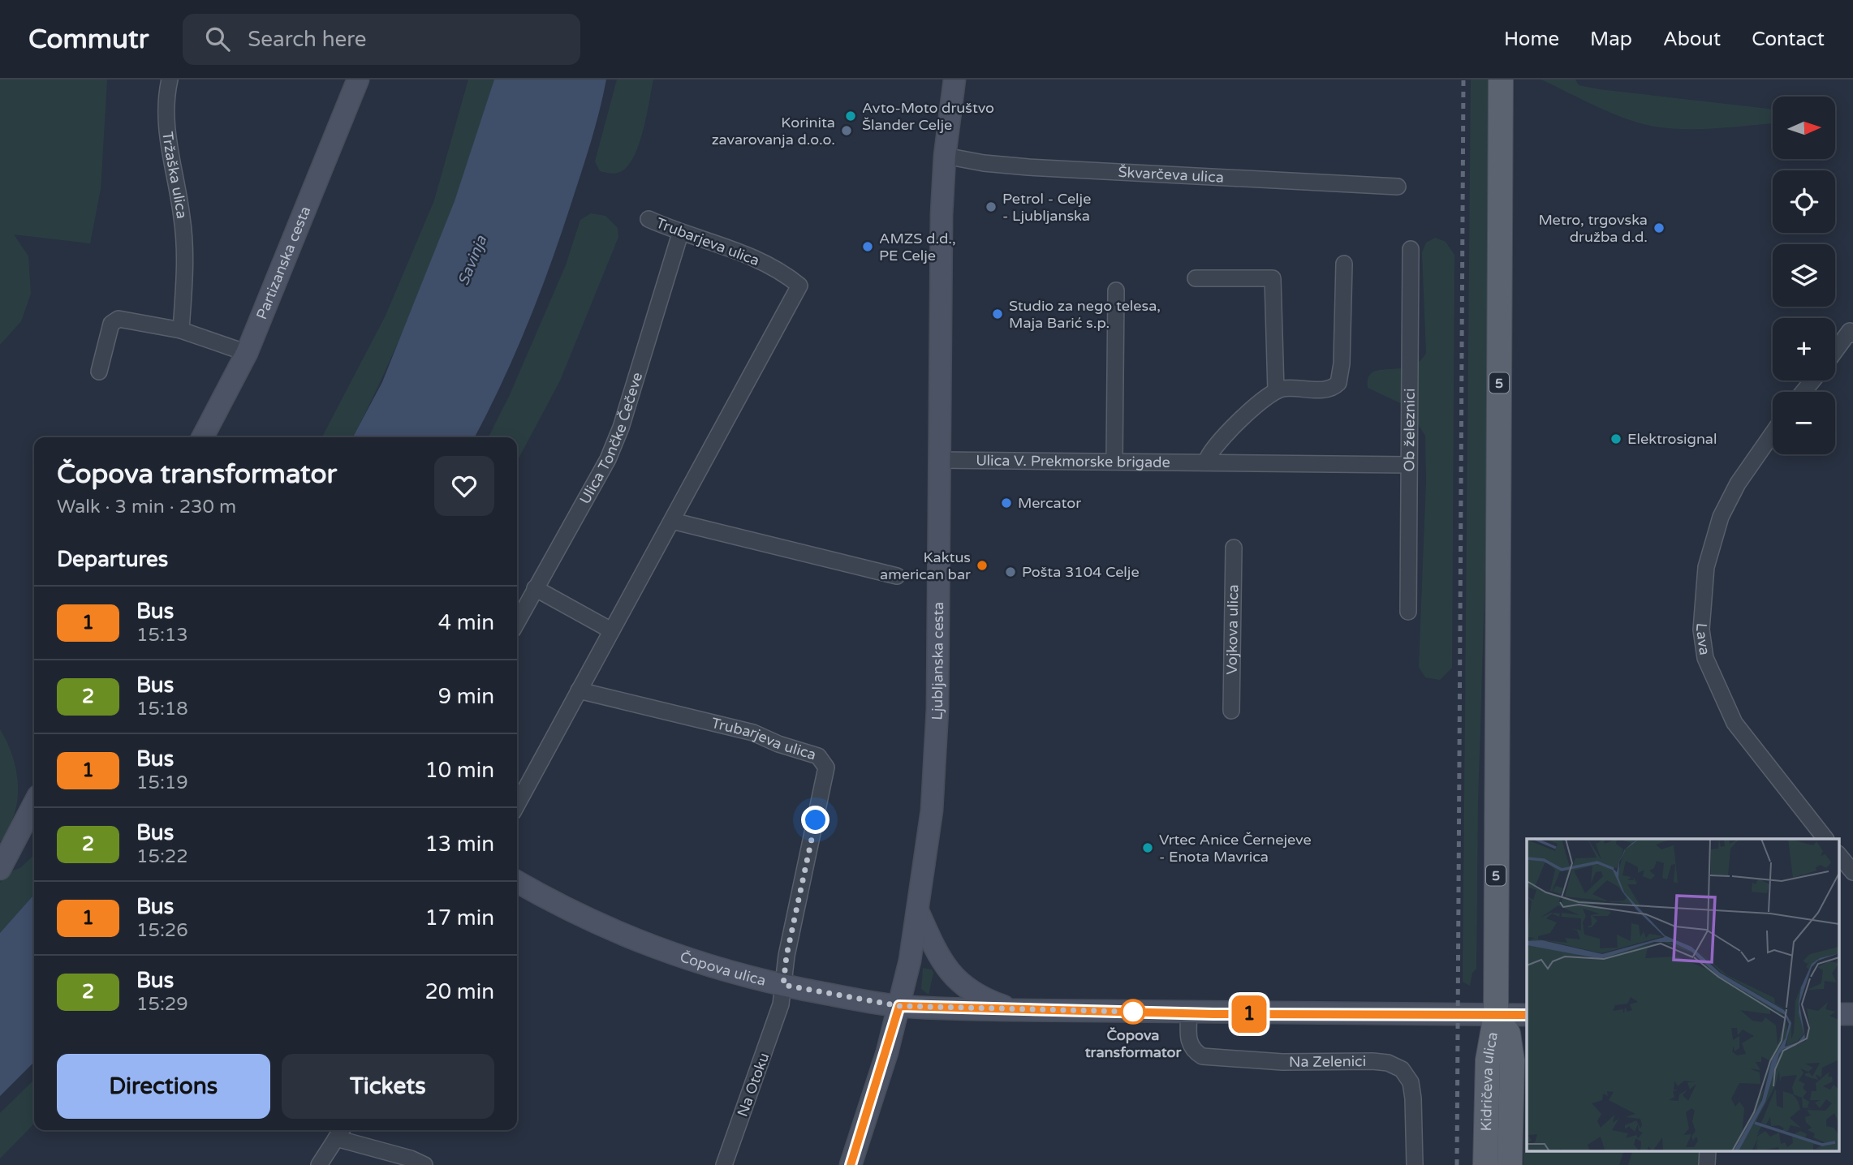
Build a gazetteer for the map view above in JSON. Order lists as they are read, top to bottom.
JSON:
{
  "streets": {
    "main road": ["5", "Kidričeva ulica"],
    "street": [
      "Škvarčeva ulica",
      "Tržaška ulica",
      "Trubarjeva ulica",
      "Partizanska cesta",
      "Ob železnici",
      "Ulica Tončke Čečeve",
      "Ulica V. Prekmorske brigade",
      "Vojkova ulica",
      "Lava",
      "Ljubljanska cesta",
      "Čopova ulica",
      "Na Zelenici",
      "Na Otoku"
    ]
  },
  "crossings": [
    ["Škvarčeva ulica", "Ljubljanska cesta"],
    ["Trubarjeva ulica", "Ulica Tončke Čečeve"],
    ["Trubarjeva ulica", "Čopova ulica"],
    ["Trubarjeva ulica", "Na Otoku"],
    ["5", "Čopova ulica"],
    ["5", "Kidričeva ulica"],
    ["Ob železnici", "Ulica V. Prekmorske brigade"],
    ["Ulica V. Prekmorske brigade", "Ljubljanska cesta"],
    ["Ljubljanska cesta", "Čopova ulica"],
    ["Čopova ulica", "Na Zelenici"],
    ["Čopova ulica", "Kidričeva ulica"],
    ["Čopova ulica", "Na Otoku"]
  ],
  "water": ["Savinja"],
  "places": [
    "Avto-Moto društvo Šlander Celje",
    "Korinita zavarovanja d.o.o.",
    "Petrol - Celje - Ljubljanska",
    "Metro, trgovska družba d.d.",
    "AMZS d.d., PE Celje",
    "Studio za nego telesa, Maja Barić s.p.",
    "Elektrosignal",
    "Mercator",
    "Kaktus american bar",
    "Pošta 3104 Celje",
    "Vrtec Anice Černejeve - Enota Mavrica",
    "Čopova transformator"
  ],
  "lines": ["bus line 1"],
  "north": "right",
  "page": {
    "header": "Commutr",
    "search": "Search here",
    "nav": [
      "Home",
      "Map",
      "About",
      "Contact"
    ],
    "on_map": "1",
    "map_buttons": ["+", "−"],
    "heading": [
      ["Čopova transformator", "Walk · 3 min · 230 m"],
      "Departures"
    ],
    "list": [
      {
        "mark": "1",
        "name": "Bus",
        "note": "15:13",
        "value": "4 min"
      },
      {
        "mark": "2",
        "name": "Bus",
        "note": "15:18",
        "value": "9 min"
      },
      {
        "mark": "1",
        "name": "Bus",
        "note": "15:19",
        "value": "10 min"
      },
      {
        "mark": "2",
        "name": "Bus",
        "note": "15:22",
        "value": "13 min"
      },
      {
        "mark": "1",
        "name": "Bus",
        "note": "15:26",
        "value": "17 min"
      },
      {
        "mark": "2",
        "name": "Bus",
        "note": "15:29",
        "value": "20 min"
      }
    ],
    "buttons": ["Directions", "Tickets"]
  }
}
